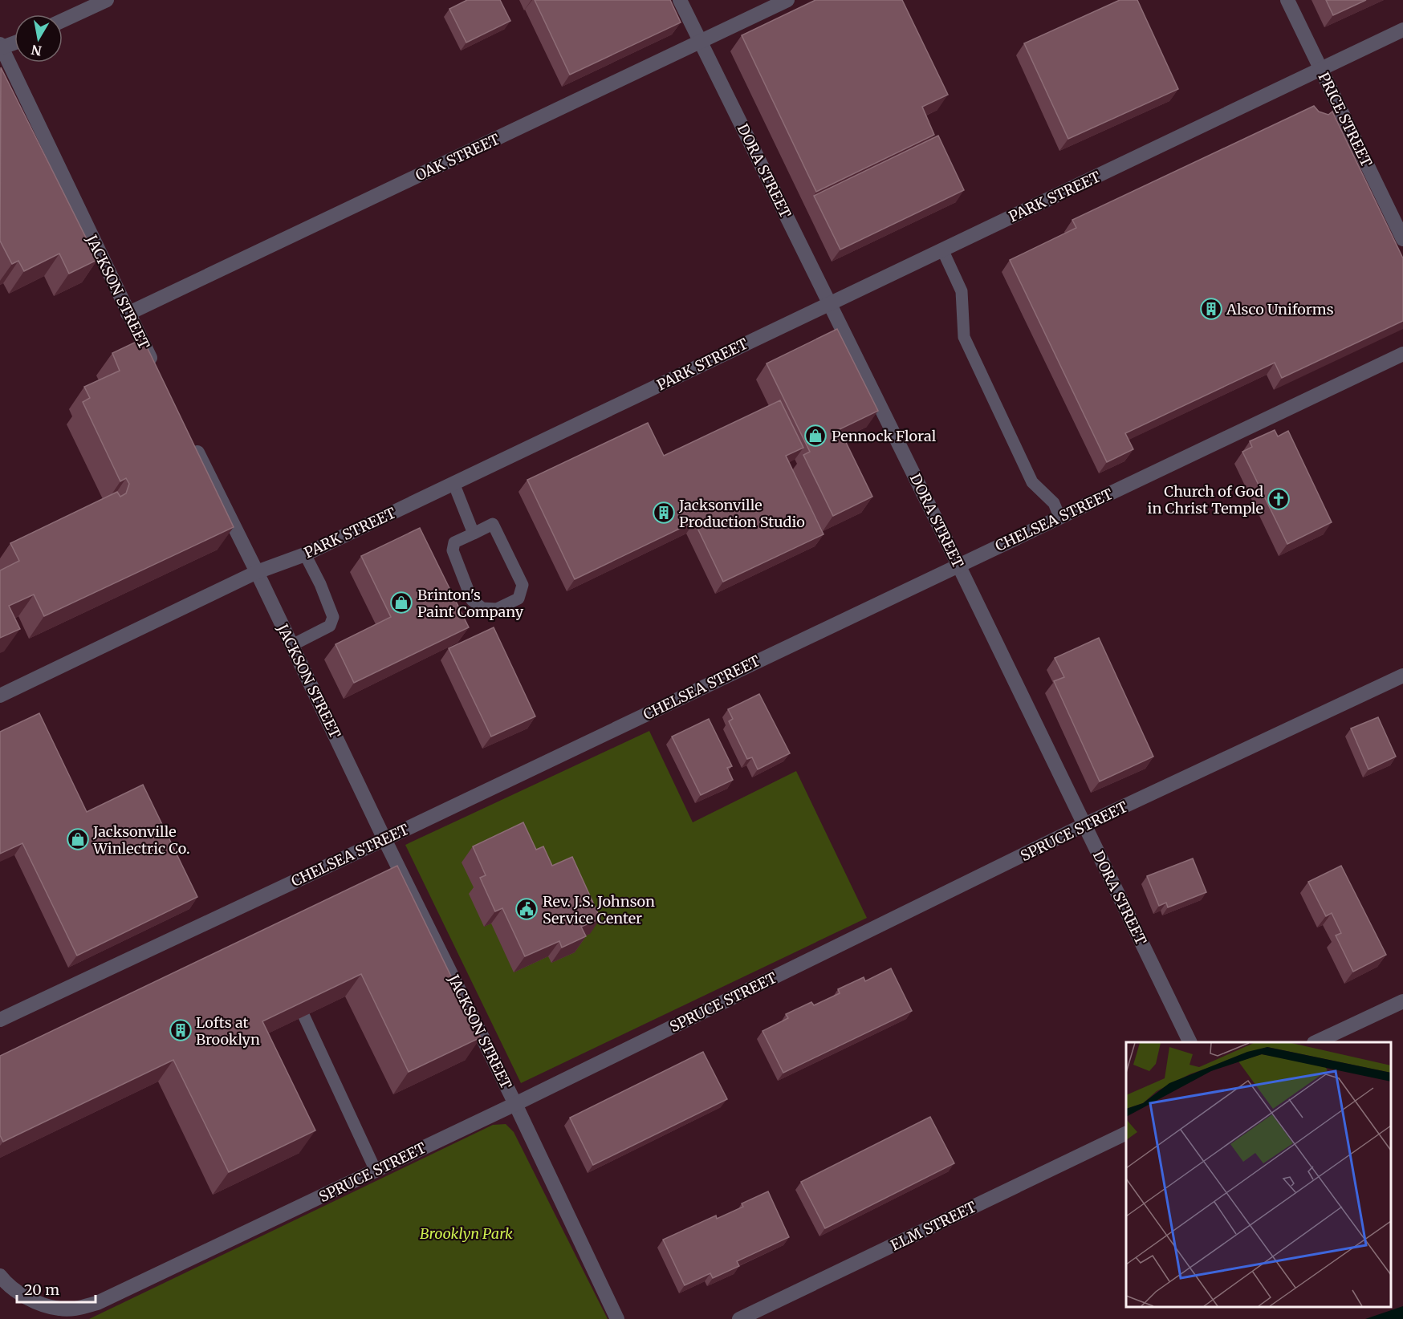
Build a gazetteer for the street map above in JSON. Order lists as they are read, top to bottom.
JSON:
{
  "streets": {
    "street": [
      "PRICE STREET",
      "OAK STREET",
      "DORA STREET",
      "PARK STREET",
      "JACKSON STREET",
      "CHELSEA STREET",
      "SPRUCE STREET",
      "ELM STREET"
    ]
  },
  "crossings": [
    ["PRICE STREET", "PARK STREET"],
    ["OAK STREET", "DORA STREET"],
    ["OAK STREET", "JACKSON STREET"],
    ["DORA STREET", "PARK STREET"],
    ["DORA STREET", "CHELSEA STREET"],
    ["DORA STREET", "SPRUCE STREET"],
    ["PARK STREET", "JACKSON STREET"],
    ["JACKSON STREET", "CHELSEA STREET"],
    ["JACKSON STREET", "SPRUCE STREET"]
  ],
  "parks": ["Brooklyn Park"],
  "places": {
    "building": ["Alsco Uniforms", "Jacksonville Production Studio", "Lofts at Brooklyn"],
    "shop": ["Pennock Floral", "Brinton's Paint Company", "Jacksonville Winlectric Co."],
    "church": ["Church of God in Christ Temple"],
    "public building": ["Rev. J.S. Johnson Service Center"]
  },
  "scale_bar": "20 m",
  "north": "bottom"
}
